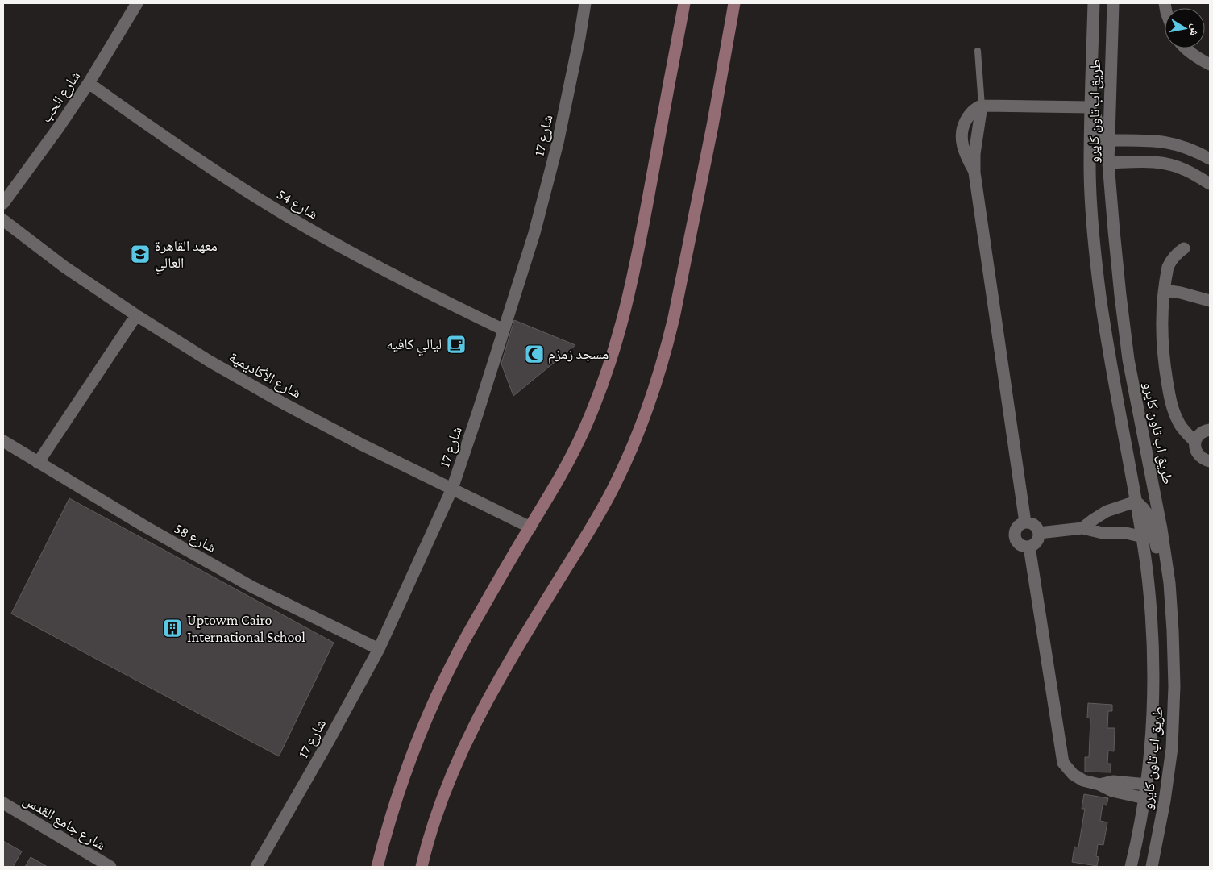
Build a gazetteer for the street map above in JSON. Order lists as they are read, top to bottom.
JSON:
{
  "streets": {
    "street": [
      "شارع الحب",
      "طريق اب تاون كايرو",
      "شارع 17",
      "شارع 54",
      "شارع الأكاديمية",
      "شارع 58",
      "شارع جامع القدس"
    ]
  },
  "crossings": [
    ["شارع الحب", "شارع 54"],
    ["شارع 17", "شارع 54"],
    ["شارع 17", "شارع الأكاديمية"],
    ["شارع 17", "شارع 58"]
  ],
  "places": {
    "school or university": ["معهد القاهرة العالي"],
    "cafe": ["ليالي كافيه"],
    "mosque": ["مسجد زمزم"],
    "building": ["Uptowm Cairo International School"]
  },
  "north": "right"
}
